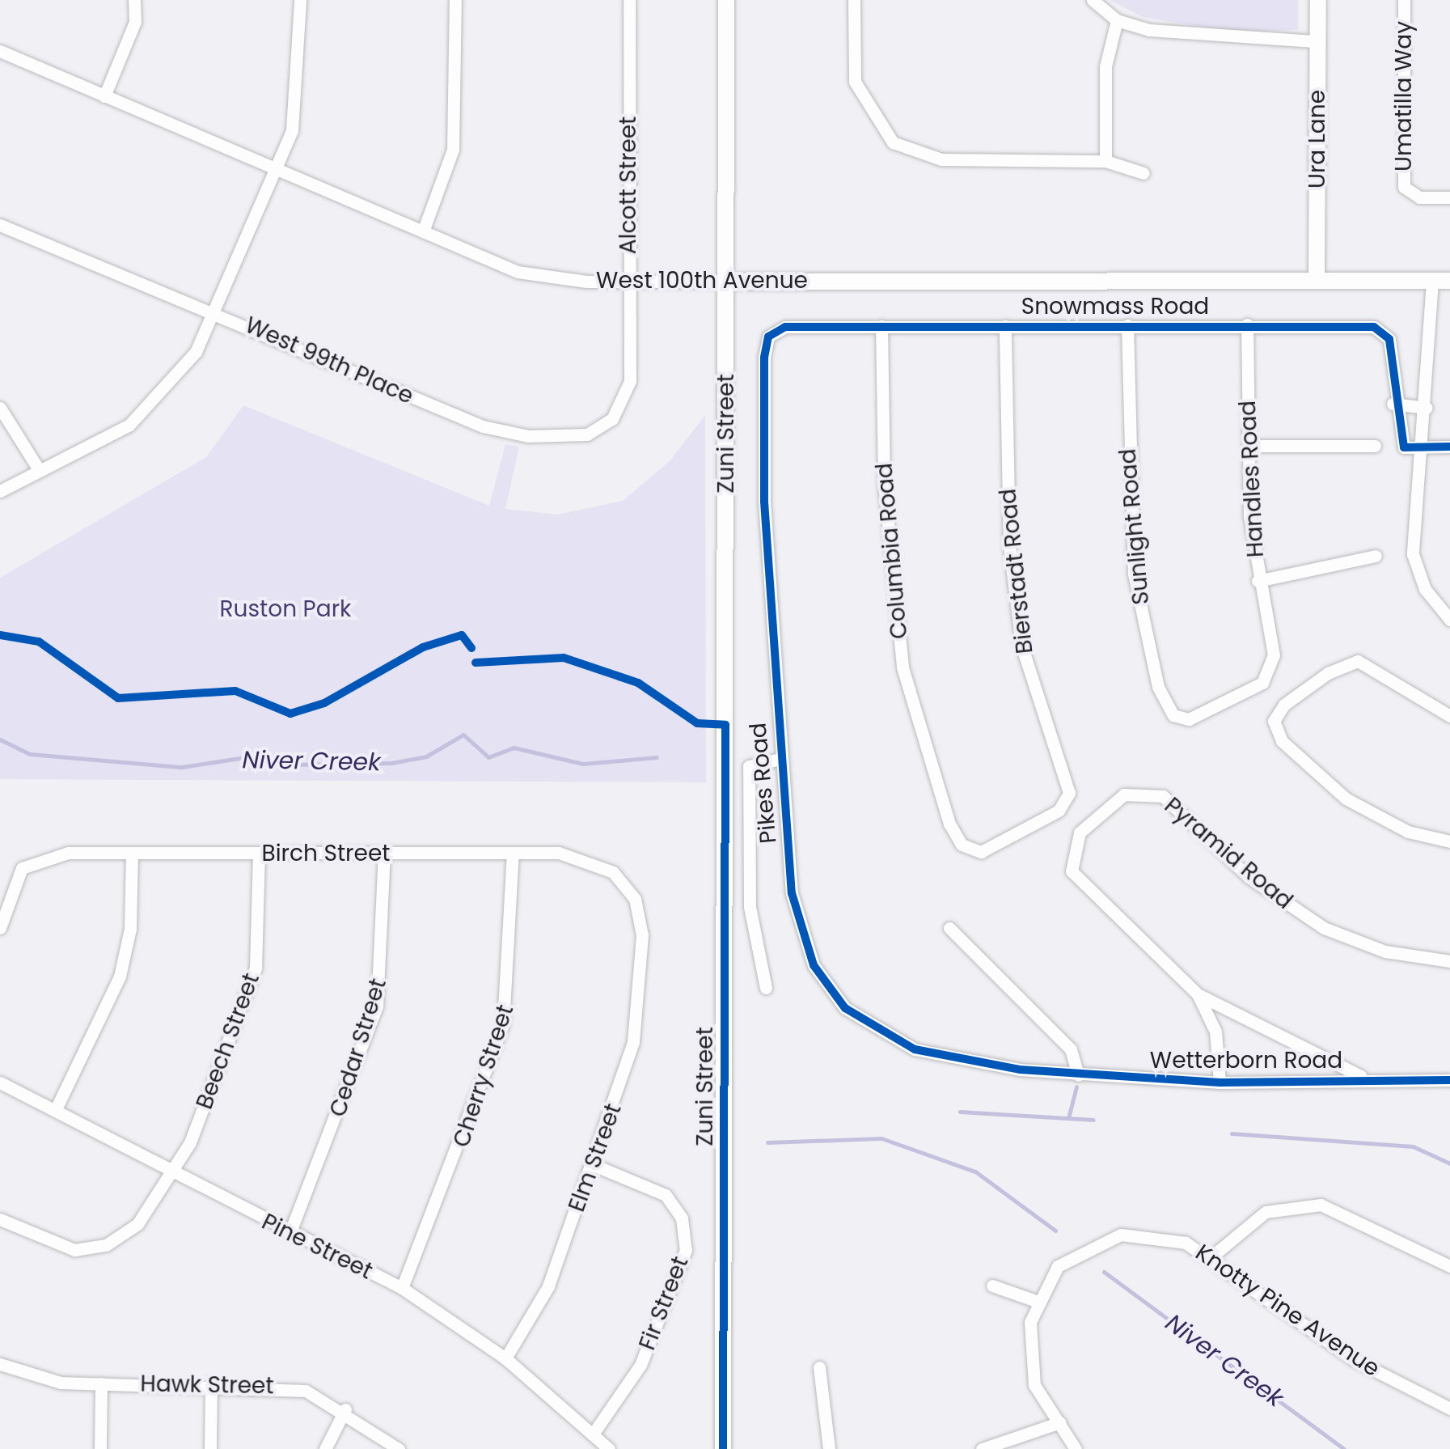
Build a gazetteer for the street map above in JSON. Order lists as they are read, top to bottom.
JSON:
{
  "streets": {
    "street": [
      "Umatilla Way",
      "Ura Lane",
      "Alcott Street",
      "West 100th Avenue",
      "Snowmass Road",
      "West 99th Place",
      "Zuni Street",
      "Handles Road",
      "Sunlight Road",
      "Columbia Road",
      "Bierstadt Road",
      "Pikes Road",
      "Birch Street",
      "Pyramid Road",
      "Beech Street",
      "Cedar Street",
      "Wetterborn Road",
      "Cherry Street",
      "Elm Street",
      "Pine Street",
      "Fir Street",
      "Knotty Pine Avenue",
      "Hawk Street"
    ]
  },
  "crossings": [
    ["Ura Lane", "West 100th Avenue"],
    ["Alcott Street", "West 100th Avenue"],
    ["Alcott Street", "West 99th Place"],
    ["West 100th Avenue", "Zuni Street"],
    ["Snowmass Road", "Handles Road"],
    ["Snowmass Road", "Sunlight Road"],
    ["Snowmass Road", "Columbia Road"],
    ["Snowmass Road", "Bierstadt Road"],
    ["Snowmass Road", "Pikes Road"],
    ["Handles Road", "Sunlight Road"],
    ["Columbia Road", "Bierstadt Road"],
    ["Pikes Road", "Wetterborn Road"],
    ["Birch Street", "Beech Street"],
    ["Birch Street", "Cedar Street"],
    ["Birch Street", "Cherry Street"],
    ["Birch Street", "Elm Street"],
    ["Pyramid Road", "Wetterborn Road"],
    ["Beech Street", "Pine Street"],
    ["Cedar Street", "Pine Street"],
    ["Cherry Street", "Pine Street"],
    ["Elm Street", "Pine Street"],
    ["Elm Street", "Fir Street"],
    ["Pine Street", "Fir Street"]
  ],
  "water": ["Niver Creek"],
  "parks": ["Ruston Park"]
}
